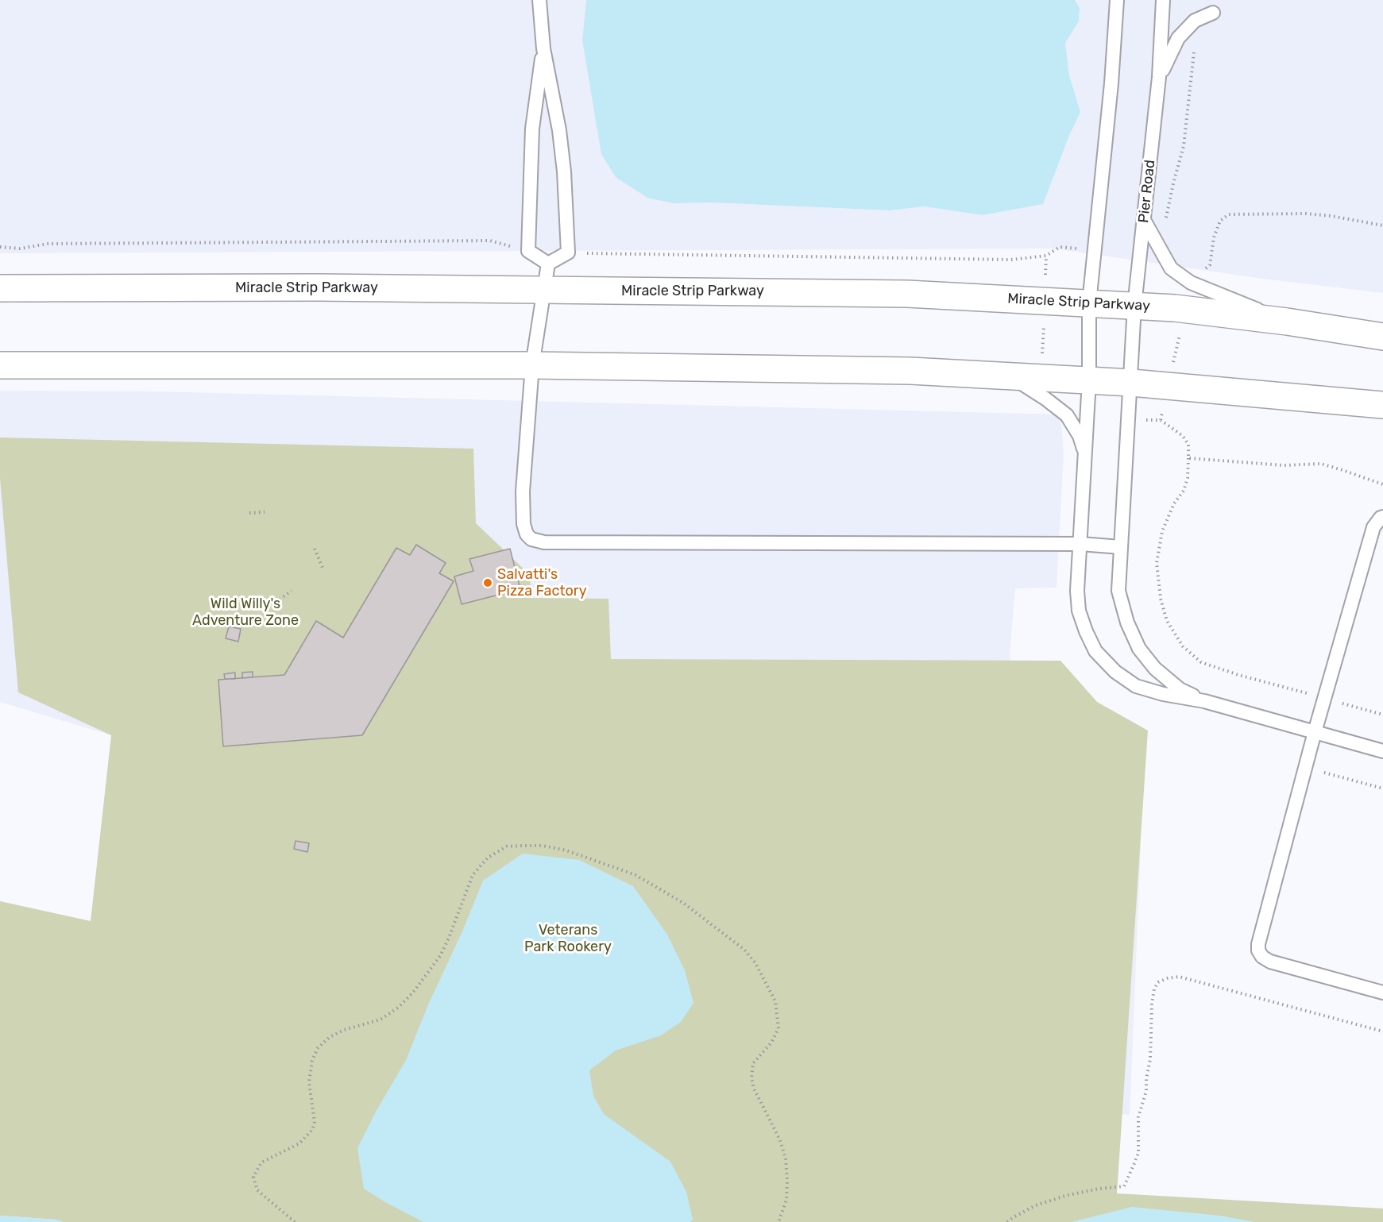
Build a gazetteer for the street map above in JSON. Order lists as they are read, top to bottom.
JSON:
{
  "streets": {
    "highway": ["Miracle Strip Parkway"],
    "lane": ["Pier Road"]
  },
  "crossings": [
    ["Pier Road", "Miracle Strip Parkway"]
  ],
  "parks": ["Wild Willy's Adventure Zone", "Veterans Park Rookery"],
  "places": ["Salvatti's Pizza Factory"]
}
